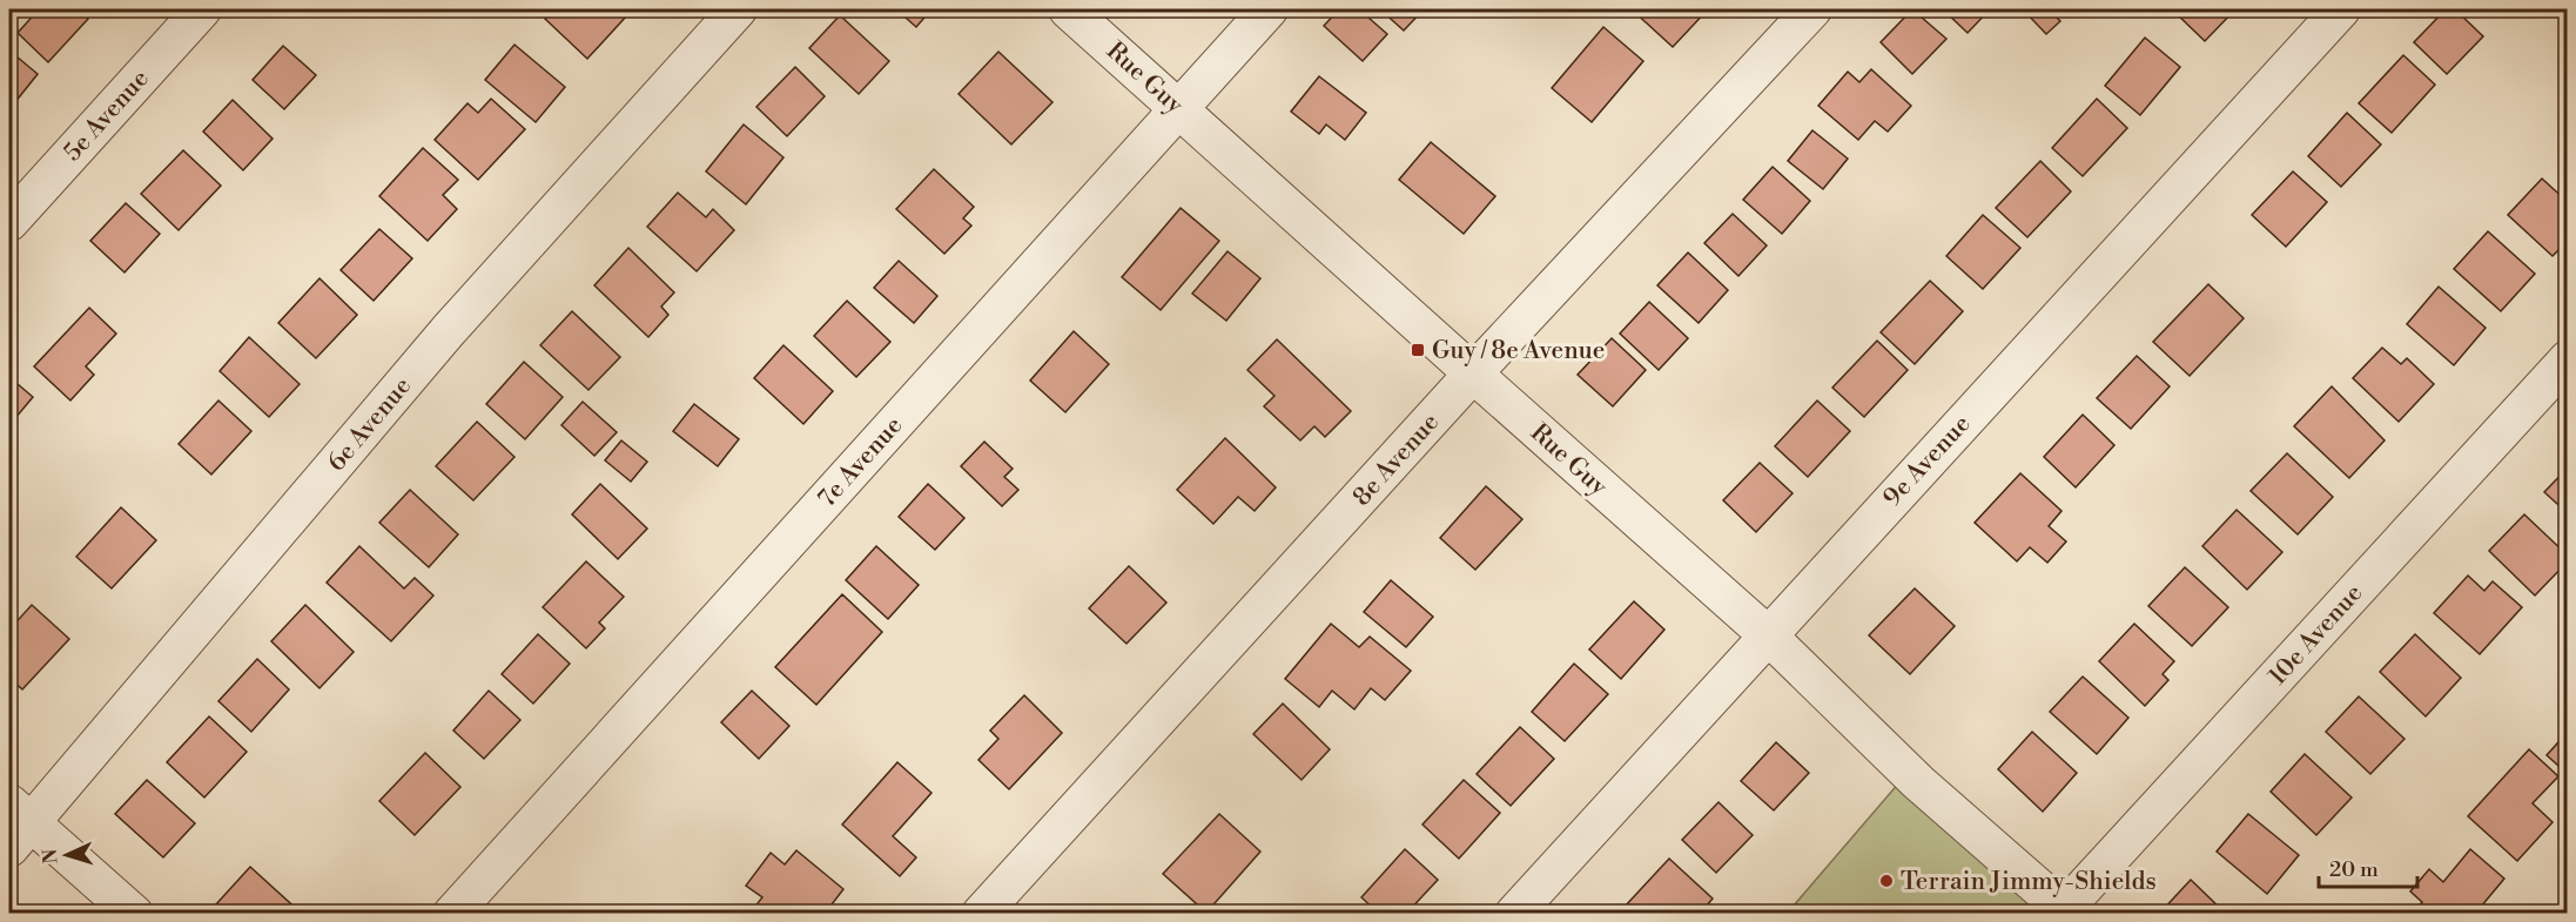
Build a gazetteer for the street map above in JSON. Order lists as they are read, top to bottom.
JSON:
{
  "streets": {
    "street": [
      "Rue Guy",
      "5e Avenue",
      "6e Avenue",
      "8e Avenue",
      "9e Avenue",
      "7e Avenue",
      "10e Avenue"
    ]
  },
  "crossings": [
    ["Rue Guy", "8e Avenue"],
    ["Rue Guy", "9e Avenue"],
    ["Rue Guy", "7e Avenue"],
    ["Rue Guy", "10e Avenue"]
  ],
  "places": {
    "transit": ["Guy / 8e Avenue"],
    "other": ["Terrain Jimmy-Shields"]
  },
  "scale_bar": "20 m",
  "north": "left"
}
